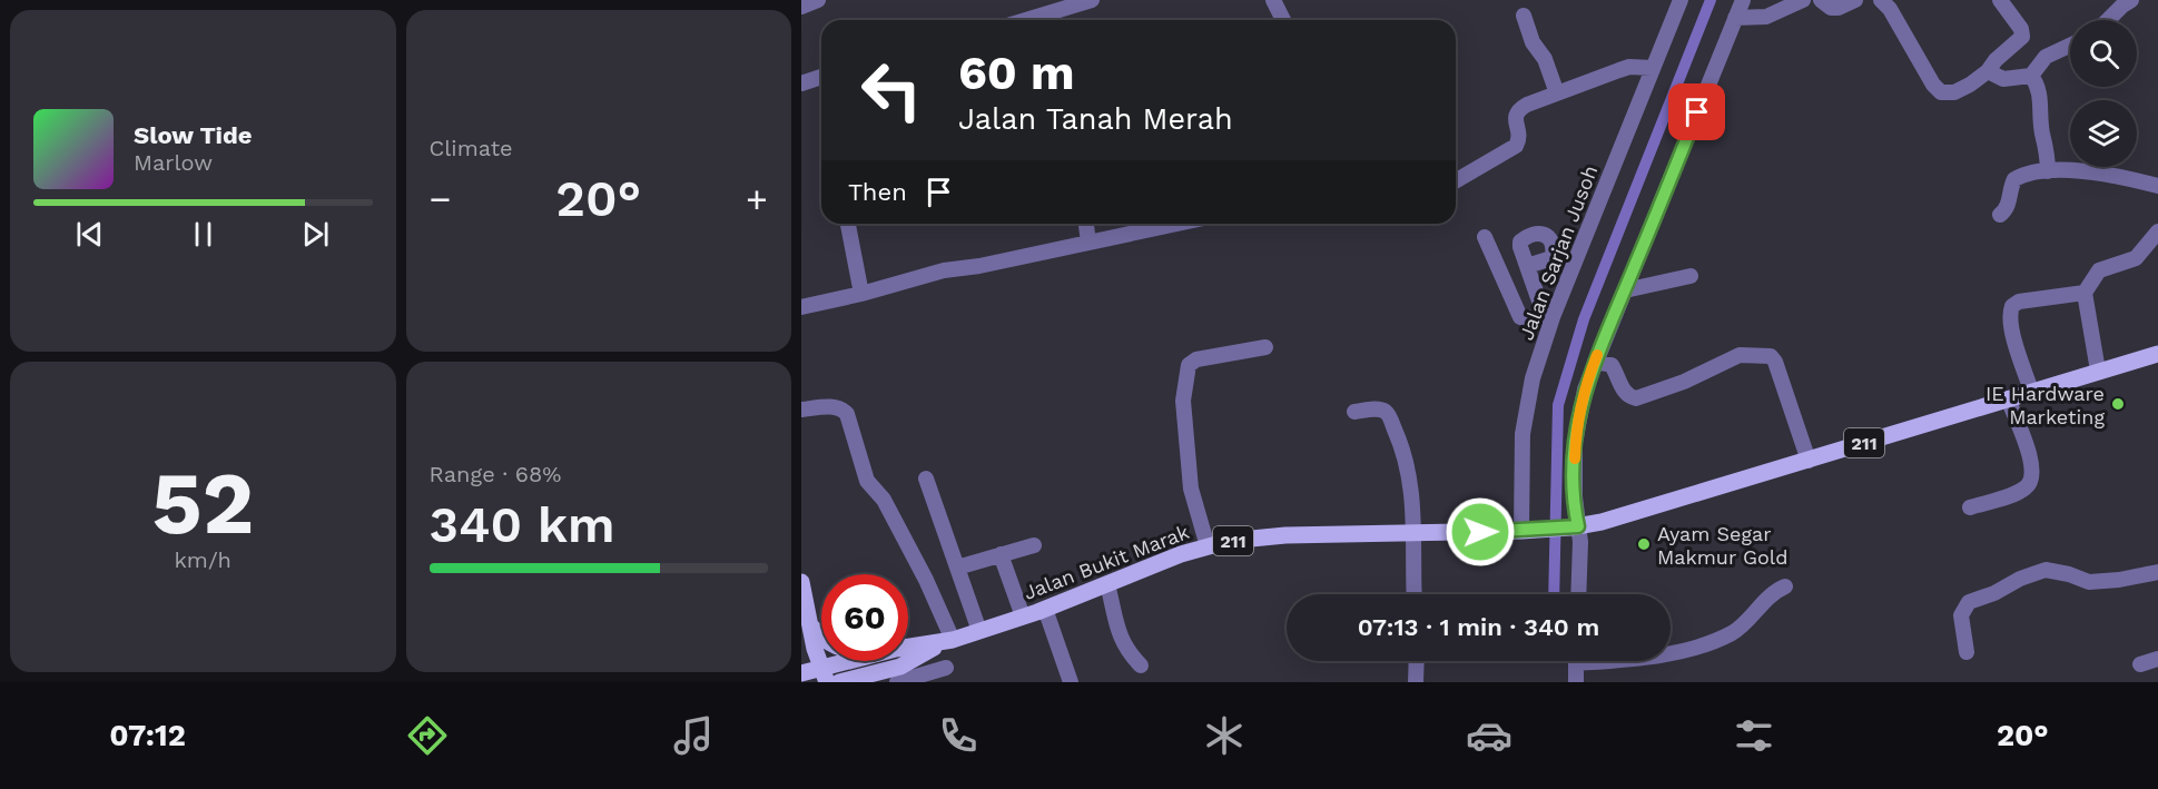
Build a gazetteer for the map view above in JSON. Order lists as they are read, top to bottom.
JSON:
{
  "streets": {
    "main road": ["211", "Jalan Bukit Marak"],
    "street": ["Jalan Sarjan Jusoh"]
  },
  "crossings": [
    ["Jalan Sarjan Jusoh", "Jalan Bukit Marak"],
    ["211", "Jalan Bukit Marak"]
  ],
  "places": ["IE Hardware Marketing", "Ayam Segar Makmur Gold"],
  "page": {
    "tile": [
      "Climate",
      ["52", "km/h"],
      ["Range · 68%", "340 km"]
    ],
    "turn": ["60 m", "Jalan Tanah Merah"],
    "song": ["Slow Tide", "Marlow"],
    "then": "Then",
    "heat": ["−", "20°", "+"],
    "limit": "60",
    "trip": "07:13 · 1 min · 340 m",
    "tabs": ["07:12", "20°"]
  }
}
